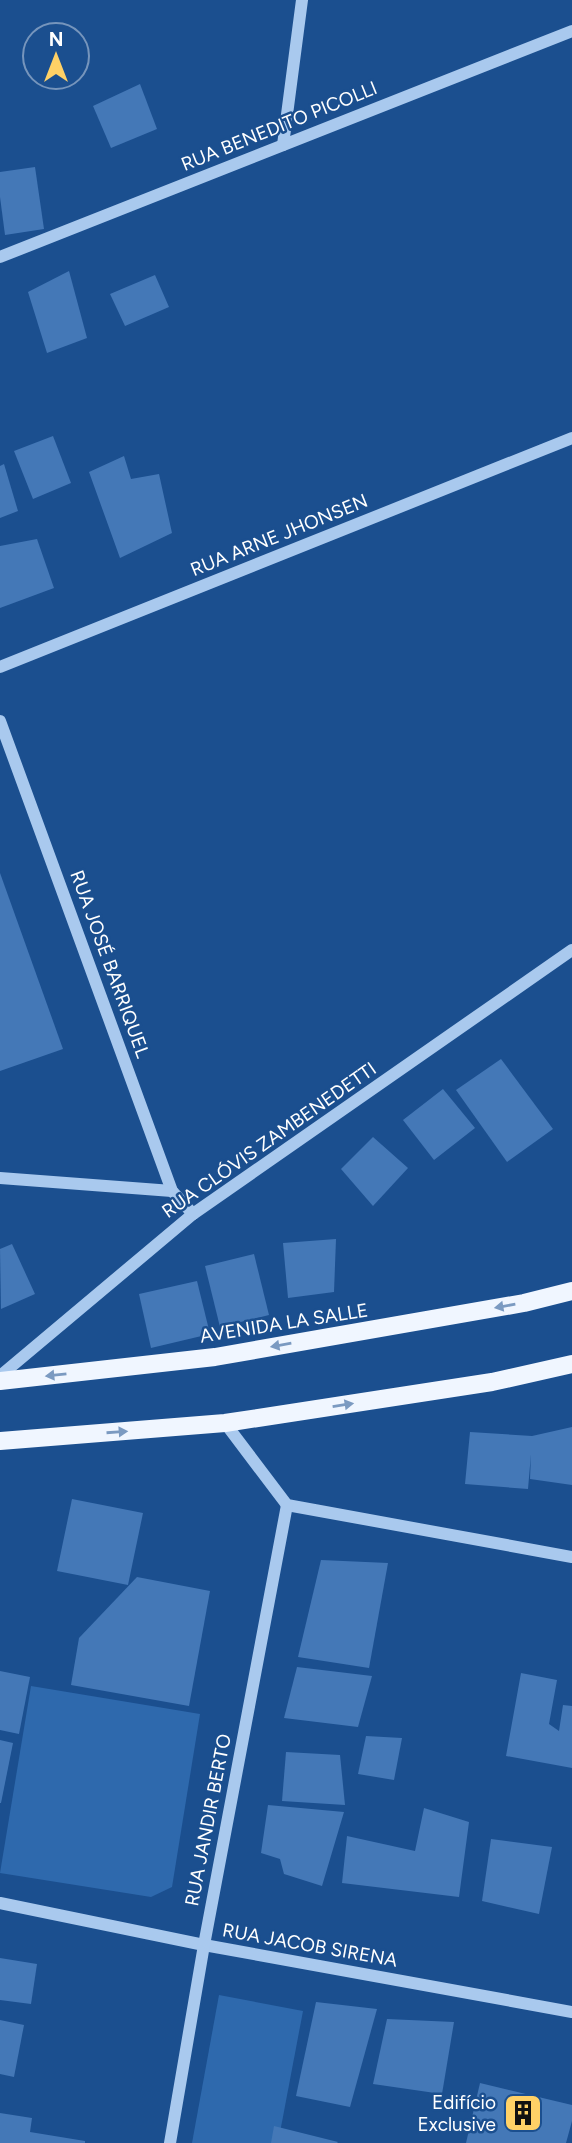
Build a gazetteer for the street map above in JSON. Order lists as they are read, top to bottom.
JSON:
{
  "streets": {
    "main road": ["AVENIDA LA SALLE"],
    "street": [
      "RUA BENEDITO PICOLLI",
      "RUA ARNE JHONSEN",
      "RUA JOSÉ BARRIQUEL",
      "RUA CLÓVIS ZAMBENEDETTI",
      "RUA JANDIR BERTO",
      "RUA JACOB SIRENA"
    ]
  },
  "crossings": [
    ["RUA JOSÉ BARRIQUEL", "RUA CLÓVIS ZAMBENEDETTI"],
    ["RUA CLÓVIS ZAMBENEDETTI", "AVENIDA LA SALLE"],
    ["RUA JANDIR BERTO", "RUA JACOB SIRENA"]
  ],
  "places": {
    "building": ["Edifício Exclusive"]
  },
  "north": "top"
}
